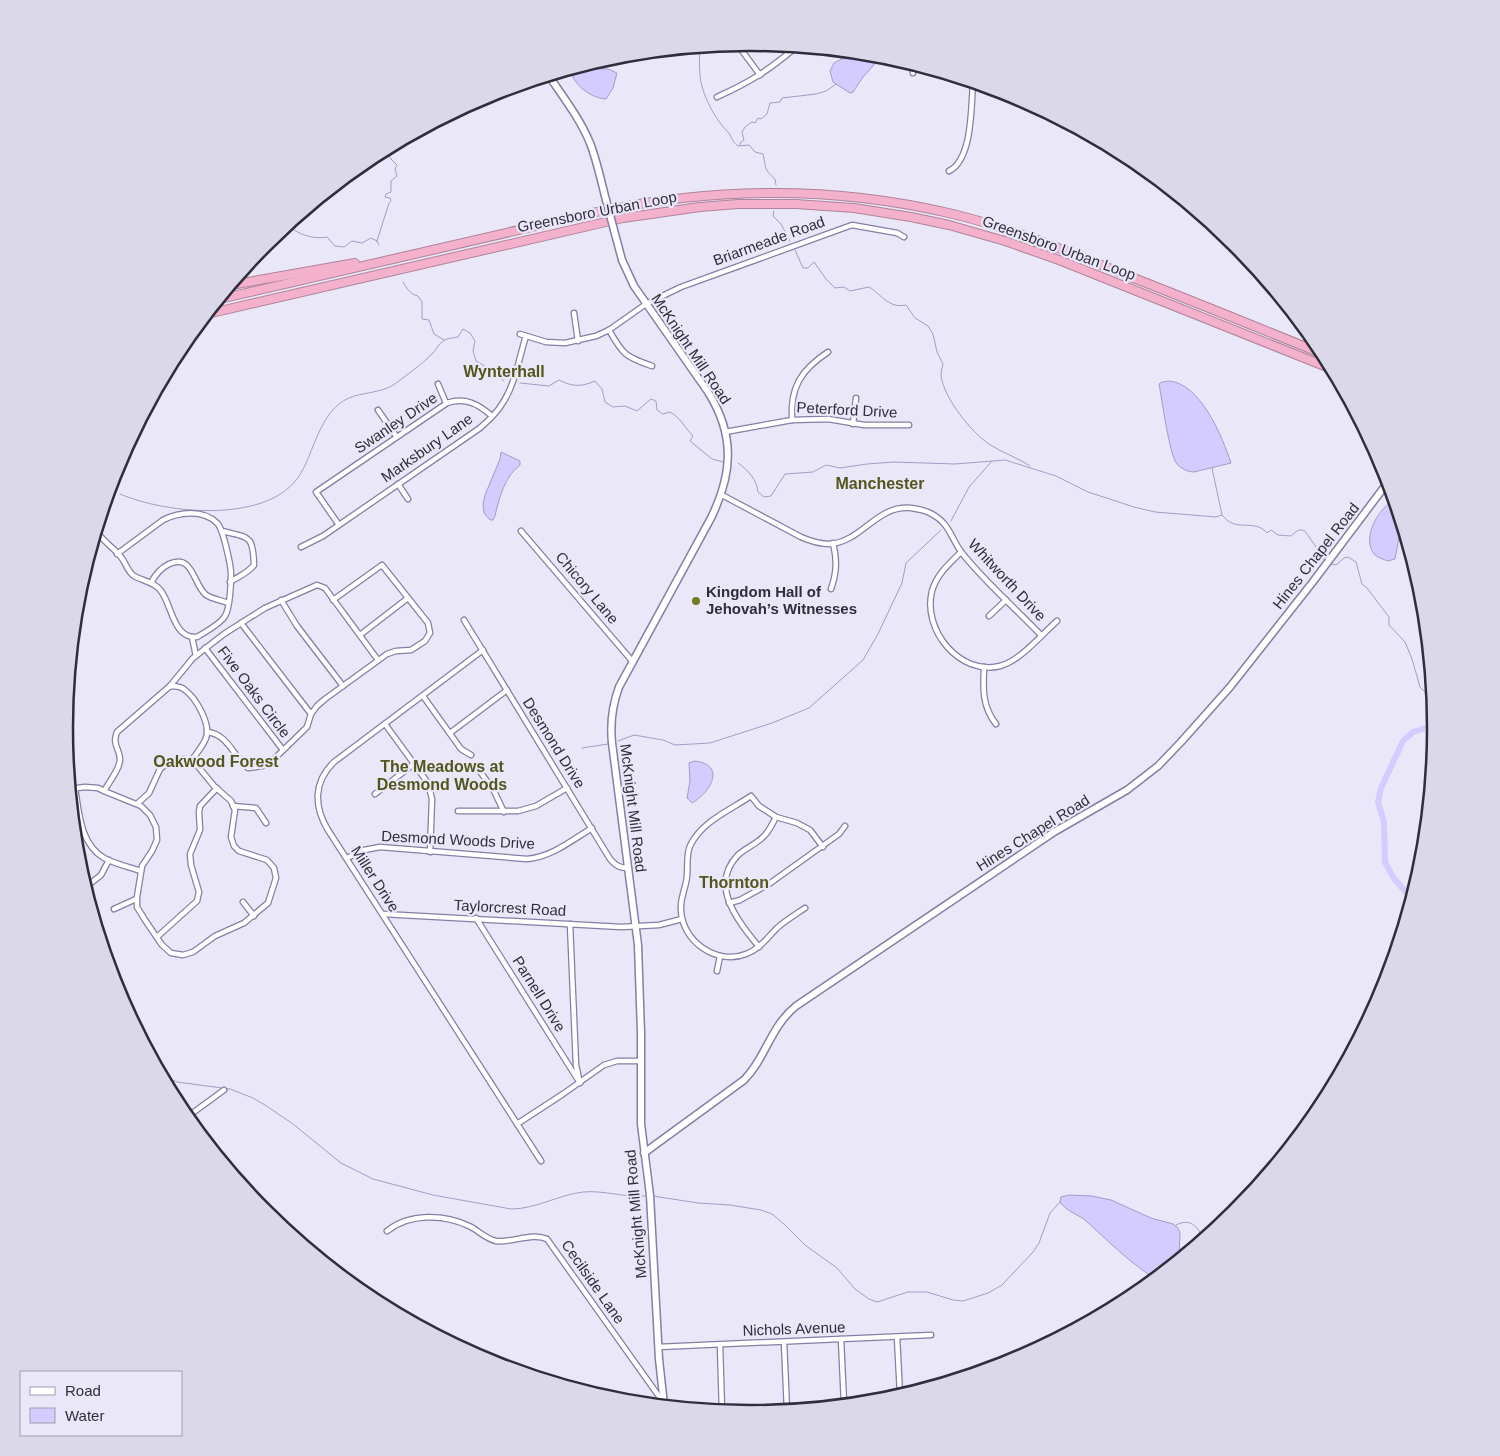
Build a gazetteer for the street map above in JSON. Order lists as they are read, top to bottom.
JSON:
{
  "streets": {
    "highway": ["Greensboro Urban Loop"],
    "street": [
      "Briarmeade Road",
      "McKnight Mill Road",
      "Peterford Drive",
      "Swanley Drive",
      "Marksbury Lane",
      "Hines Chapel Road",
      "Whitworth Drive",
      "Chicory Lane",
      "Five Oaks Circle",
      "Desmond Drive",
      "Desmond Woods Drive",
      "Miller Drive",
      "Taylorcrest Road",
      "Parnell Drive",
      "Cecilside Lane",
      "Nichols Avenue"
    ]
  },
  "crossings": [
    ["Briarmeade Road", "McKnight Mill Road"],
    ["Briarmeade Road", "Marksbury Lane"],
    ["McKnight Mill Road", "Peterford Drive"],
    ["McKnight Mill Road", "Hines Chapel Road"],
    ["McKnight Mill Road", "Whitworth Drive"],
    ["McKnight Mill Road", "Chicory Lane"],
    ["McKnight Mill Road", "Desmond Drive"],
    ["McKnight Mill Road", "Taylorcrest Road"],
    ["McKnight Mill Road", "Nichols Avenue"],
    ["Swanley Drive", "Marksbury Lane"],
    ["Desmond Drive", "Desmond Woods Drive"],
    ["Desmond Drive", "Miller Drive"],
    ["Desmond Woods Drive", "Miller Drive"],
    ["Miller Drive", "Taylorcrest Road"],
    ["Taylorcrest Road", "Parnell Drive"]
  ],
  "districts": [
    "Wynterhall",
    "Manchester",
    "Oakwood Forest",
    "The Meadows at Desmond Woods",
    "Thornton"
  ],
  "places": ["Kingdom Hall of Jehovah’s Witnesses"],
  "legend": ["Road", "Water"]
}
